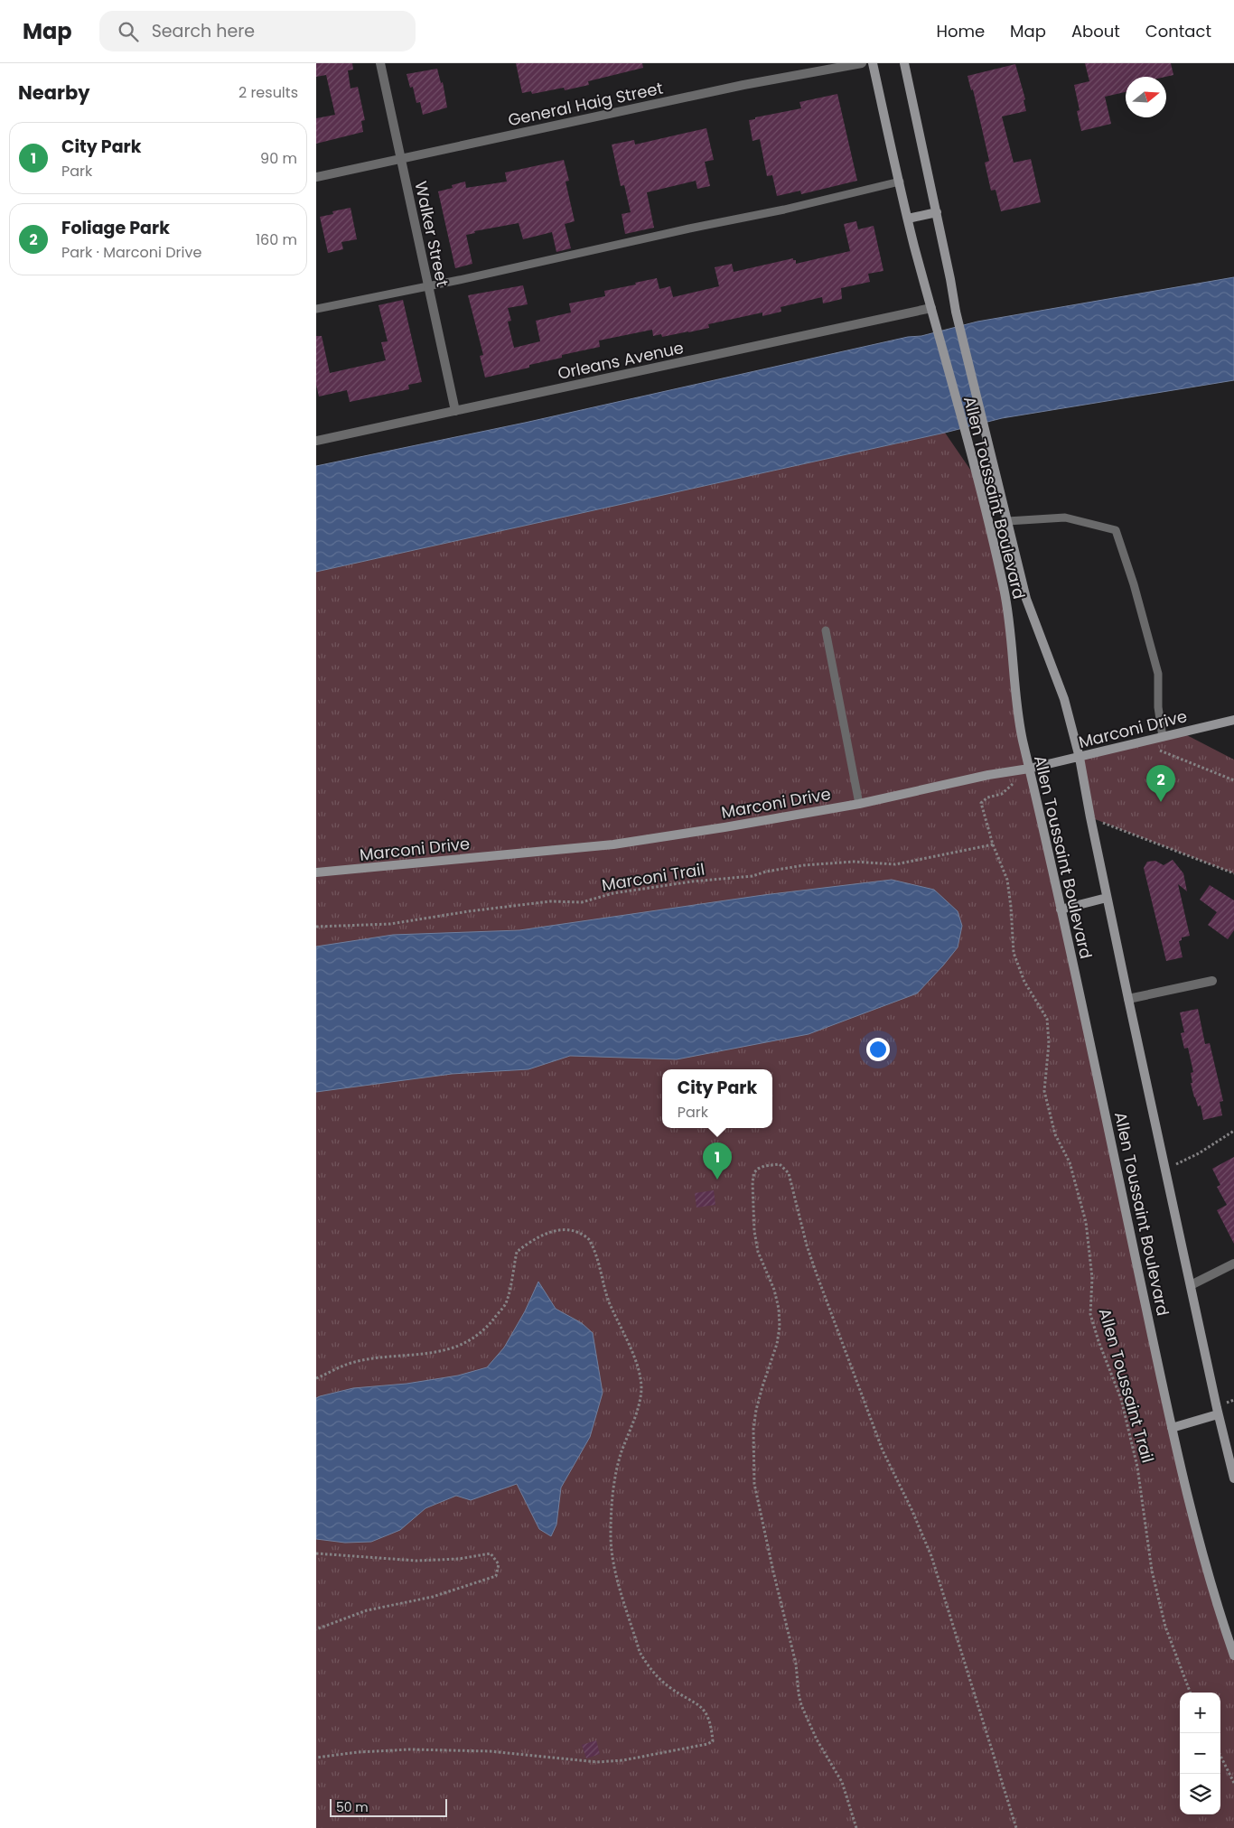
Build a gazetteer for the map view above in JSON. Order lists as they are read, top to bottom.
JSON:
{
  "streets": {
    "main road": ["Allen Toussaint Boulevard", "Marconi Drive"],
    "street": ["General Haig Street", "Walker Street", "Orleans Avenue"],
    "path": ["Marconi Trail", "Allen Toussaint Trail"]
  },
  "crossings": [
    ["General Haig Street", "Walker Street"],
    ["Walker Street", "Orleans Avenue"],
    ["Orleans Avenue", "Allen Toussaint Boulevard"],
    ["Allen Toussaint Boulevard", "Marconi Drive"],
    ["Allen Toussaint Boulevard", "Allen Toussaint Trail"],
    ["Marconi Drive", "Allen Toussaint Trail"],
    ["Marconi Trail", "Allen Toussaint Trail"]
  ],
  "scale_bar": "50 m",
  "north": "right",
  "page": {
    "header": "Map",
    "search": "Search here",
    "nav": [
      "Home",
      "Map",
      "About",
      "Contact"
    ],
    "heading": ["Nearby", "2 results"],
    "list": [
      {
        "mark": "1",
        "name": "City Park",
        "note": "Park",
        "value": "90 m"
      },
      {
        "mark": "2",
        "name": "Foliage Park",
        "note": "Park · Marconi Drive",
        "value": "160 m"
      }
    ],
    "pins": ["2", "1"],
    "popup": ["City Park", "Park"],
    "map_buttons": ["+", "−"],
    "scale": "50 m"
  }
}
